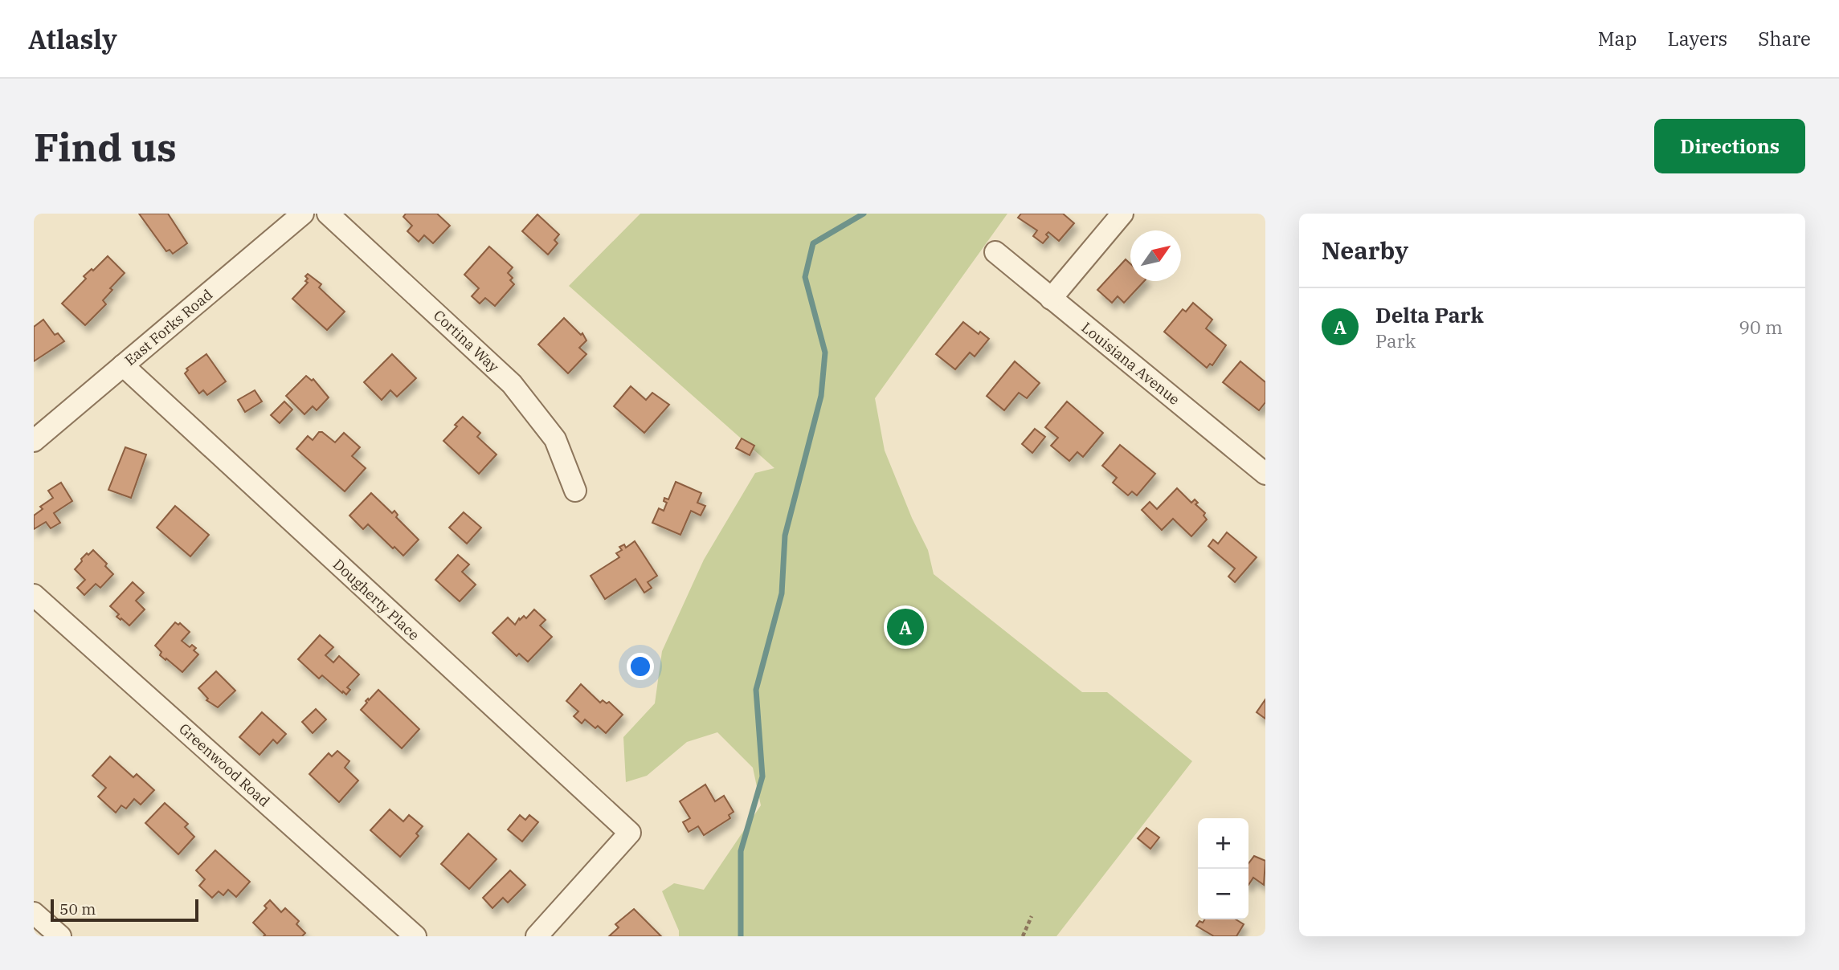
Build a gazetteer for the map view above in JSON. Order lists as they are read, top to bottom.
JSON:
{
  "streets": {
    "street": [
      "East Forks Road",
      "Cortina Way",
      "Louisiana Avenue",
      "Dougherty Place",
      "Greenwood Road"
    ]
  },
  "crossings": [
    ["East Forks Road", "Dougherty Place"]
  ],
  "scale_bar": "50 m",
  "north": "top right",
  "page": {
    "header": "Atlasly",
    "nav": ["Map", "Layers", "Share"],
    "buttons": "Directions",
    "title": "Find us",
    "heading": "Nearby",
    "list": [
      {
        "mark": "A",
        "name": "Delta Park",
        "note": "Park",
        "value": "90 m"
      }
    ],
    "pins": "A",
    "map_buttons": ["+", "−"],
    "scale": "50 m"
  }
}
